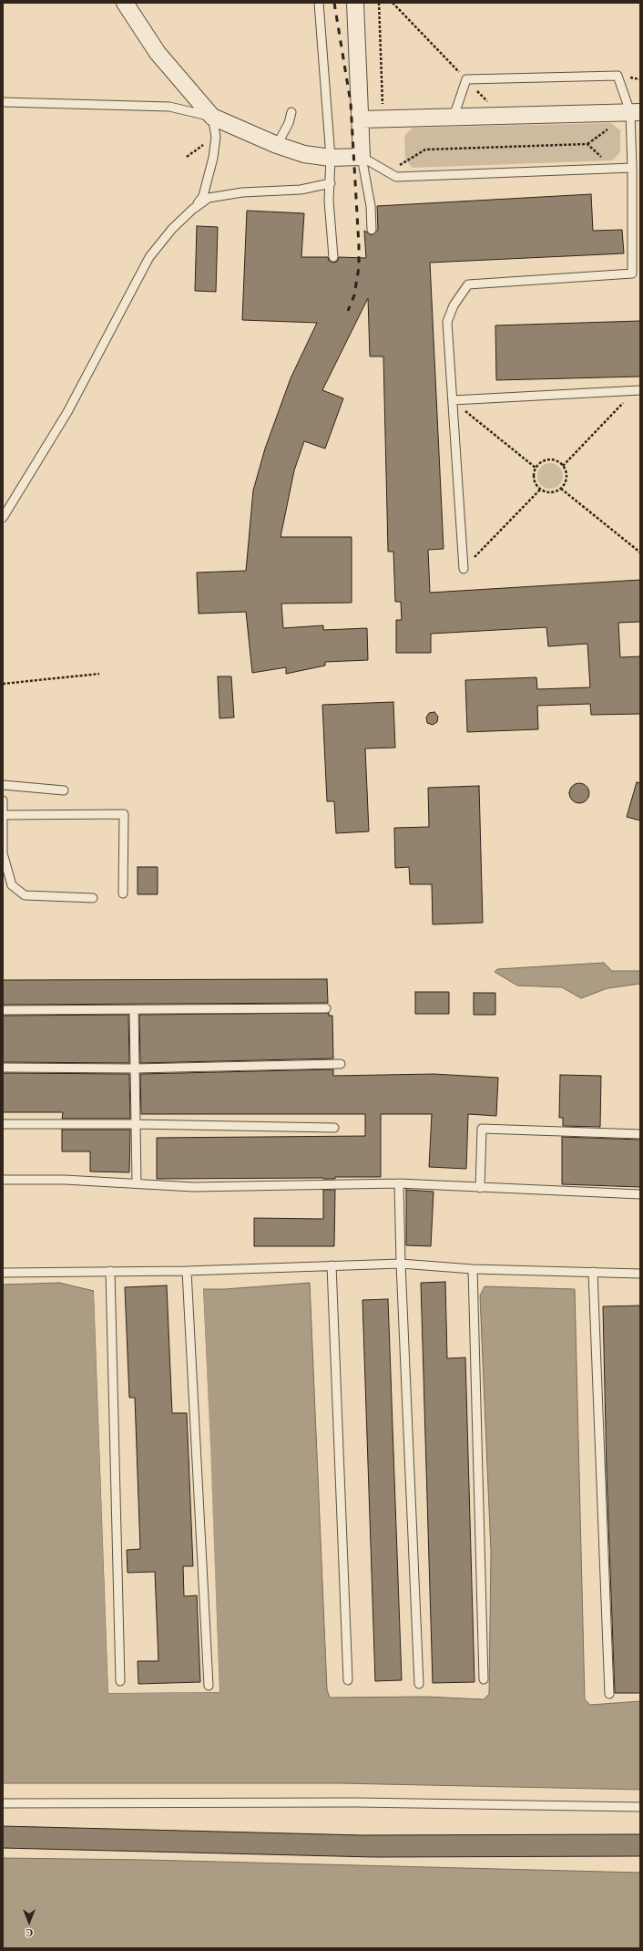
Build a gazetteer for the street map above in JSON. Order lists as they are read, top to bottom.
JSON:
{
  "north": "bottom"
}
